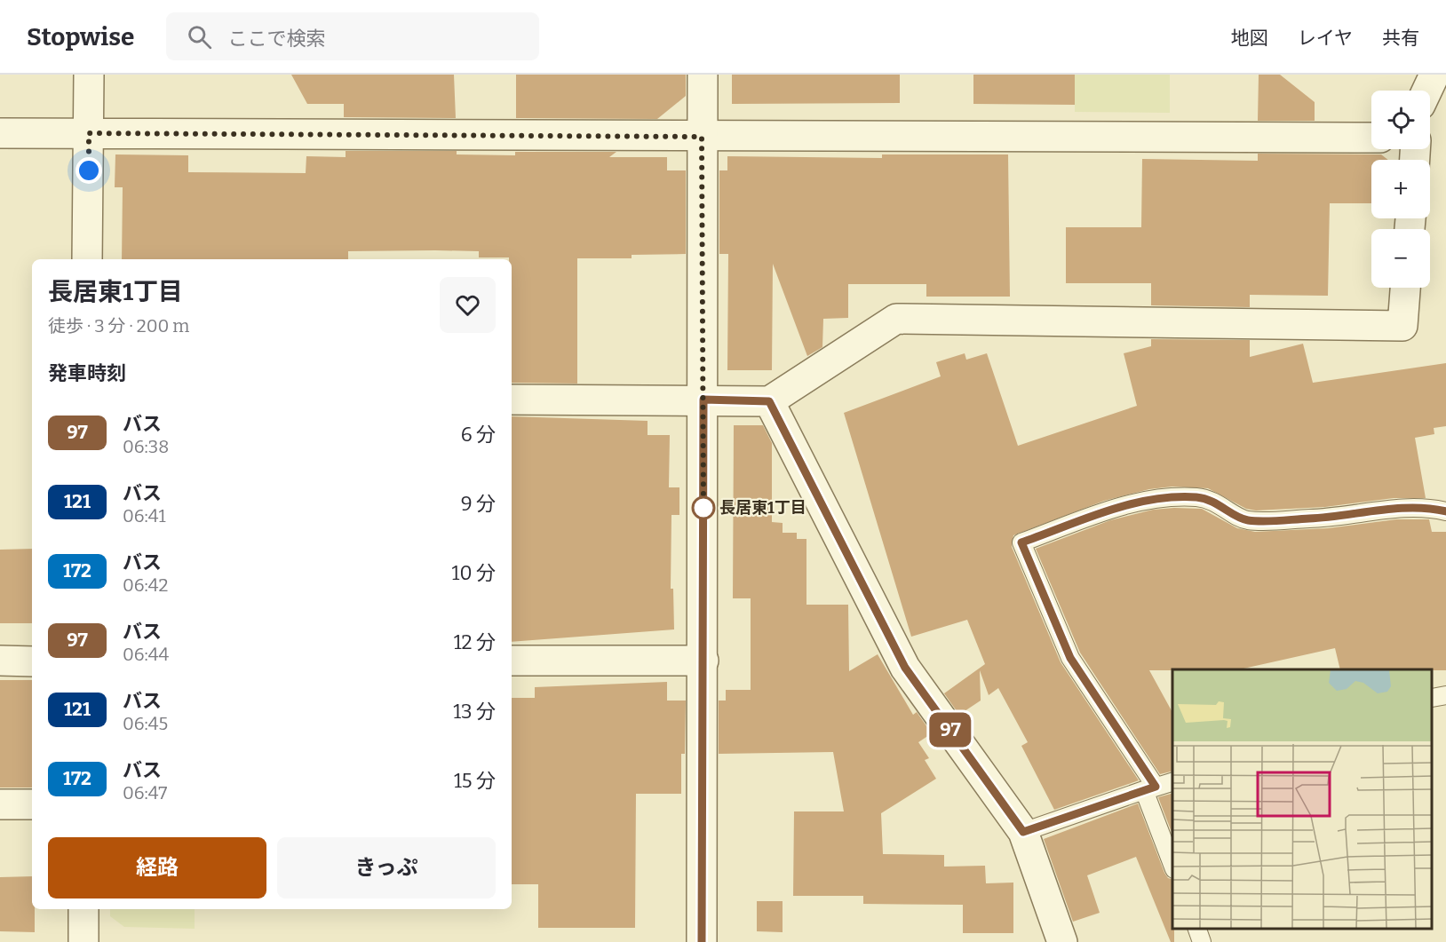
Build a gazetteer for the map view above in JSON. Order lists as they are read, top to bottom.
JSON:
{
  "places": ["長居東1丁目"],
  "lines": ["bus line 97"],
  "page": {
    "header": "Stopwise",
    "search": "ここで検索",
    "nav": ["地図", "レイヤ", "共有"],
    "on_map": "97",
    "map_buttons": ["+", "−"],
    "heading": [
      ["長居東1丁目", "徒歩 · 3 分 · 200 m"],
      "発車時刻"
    ],
    "list": [
      {
        "mark": "97",
        "name": "バス",
        "note": "06:38",
        "value": "6 分"
      },
      {
        "mark": "121",
        "name": "バス",
        "note": "06:41",
        "value": "9 分"
      },
      {
        "mark": "172",
        "name": "バス",
        "note": "06:42",
        "value": "10 分"
      },
      {
        "mark": "97",
        "name": "バス",
        "note": "06:44",
        "value": "12 分"
      },
      {
        "mark": "121",
        "name": "バス",
        "note": "06:45",
        "value": "13 分"
      },
      {
        "mark": "172",
        "name": "バス",
        "note": "06:47",
        "value": "15 分"
      }
    ],
    "buttons": ["経路", "きっぷ"]
  }
}
